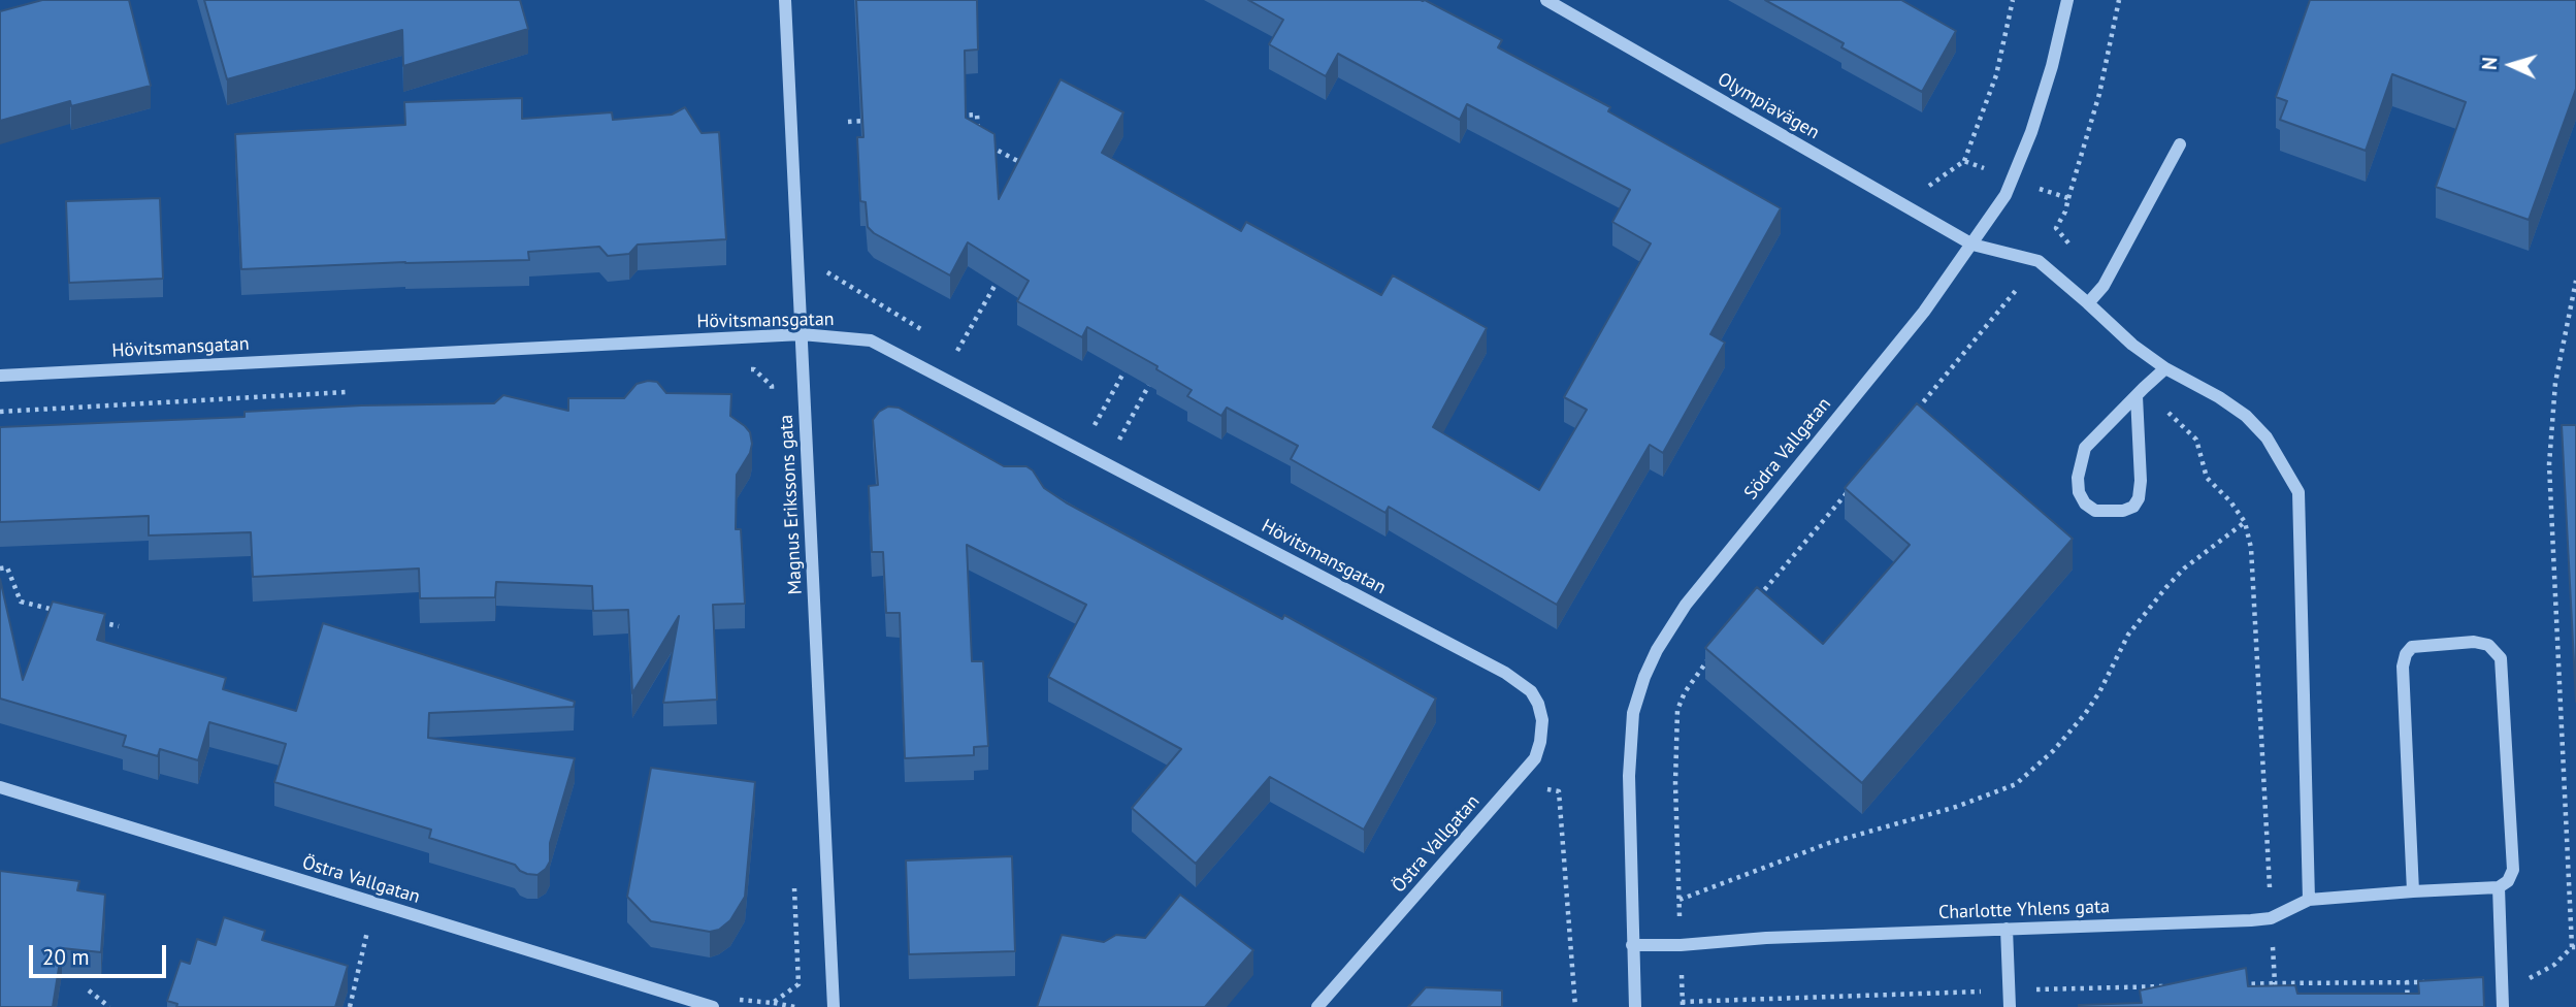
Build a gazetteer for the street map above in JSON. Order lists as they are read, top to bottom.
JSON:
{
  "streets": {
    "street": [
      "Olympiavägen",
      "Hövitsmansgatan",
      "Södra Vallgatan",
      "Magnus Erikssons gata",
      "Östra Vallgatan",
      "Charlotte Yhlens gata"
    ]
  },
  "crossings": [
    ["Olympiavägen", "Södra Vallgatan"],
    ["Hövitsmansgatan", "Magnus Erikssons gata"],
    ["Hövitsmansgatan", "Östra Vallgatan"],
    ["Södra Vallgatan", "Charlotte Yhlens gata"]
  ],
  "scale_bar": "20 m",
  "north": "left"
}
